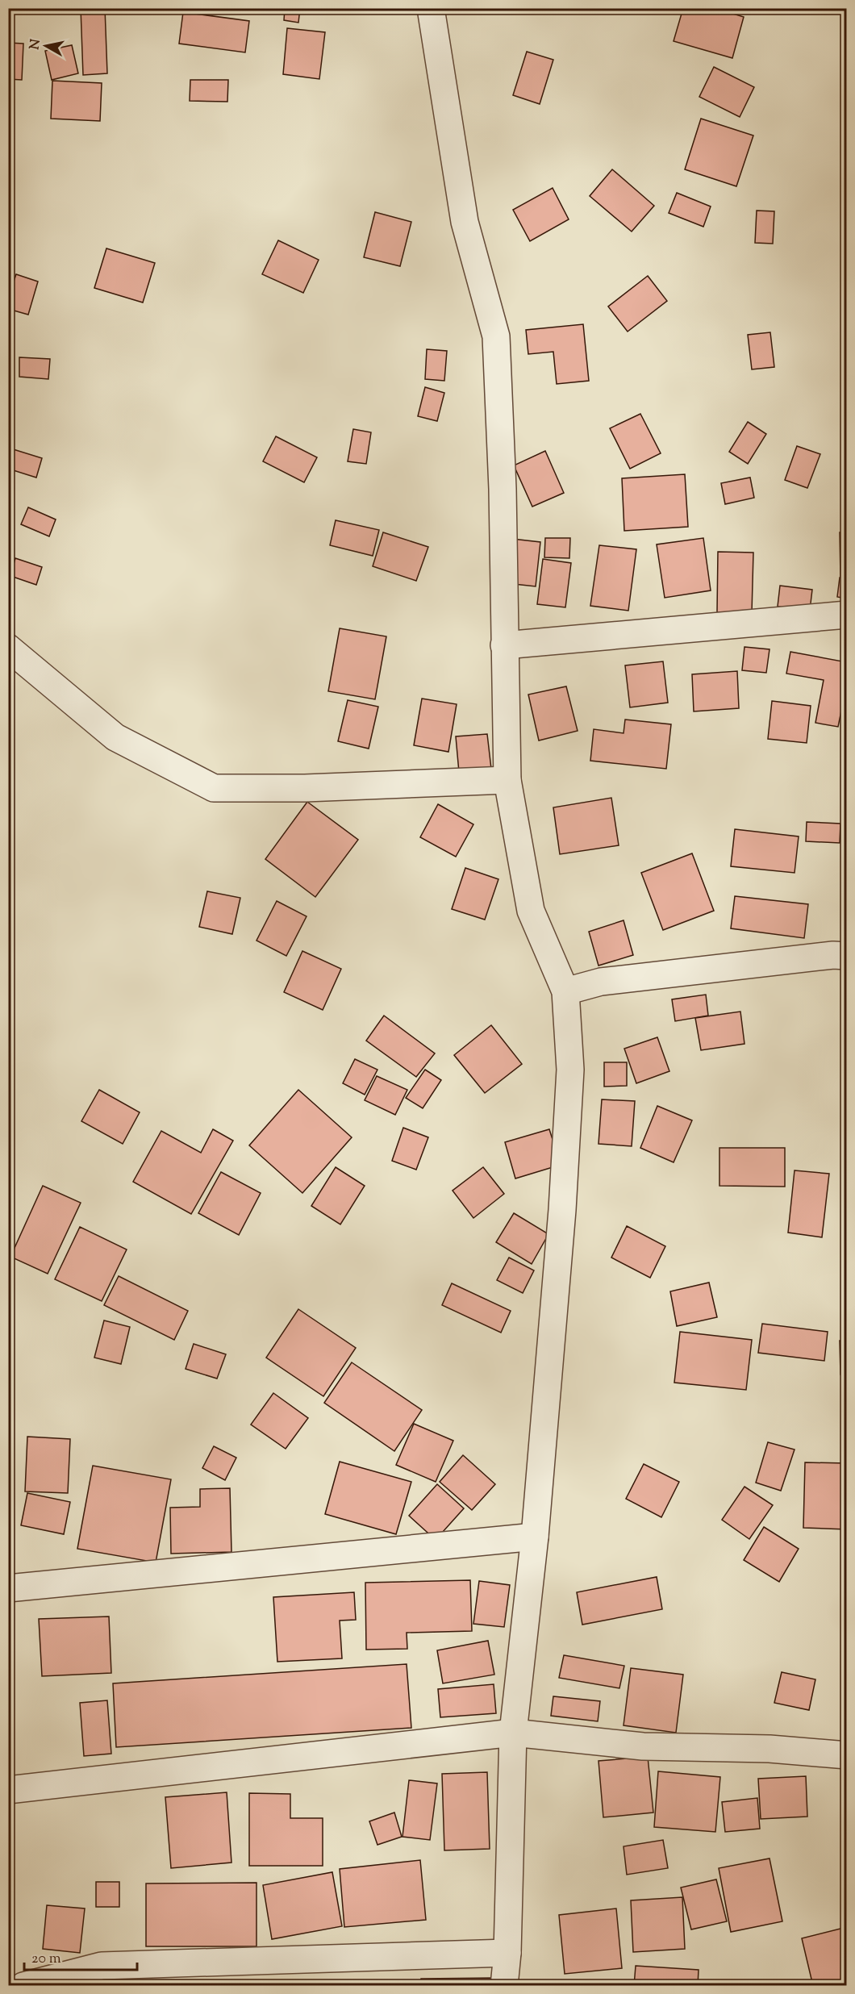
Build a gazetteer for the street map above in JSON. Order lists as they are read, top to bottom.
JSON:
{
  "scale_bar": "20 m",
  "north": "left"
}
